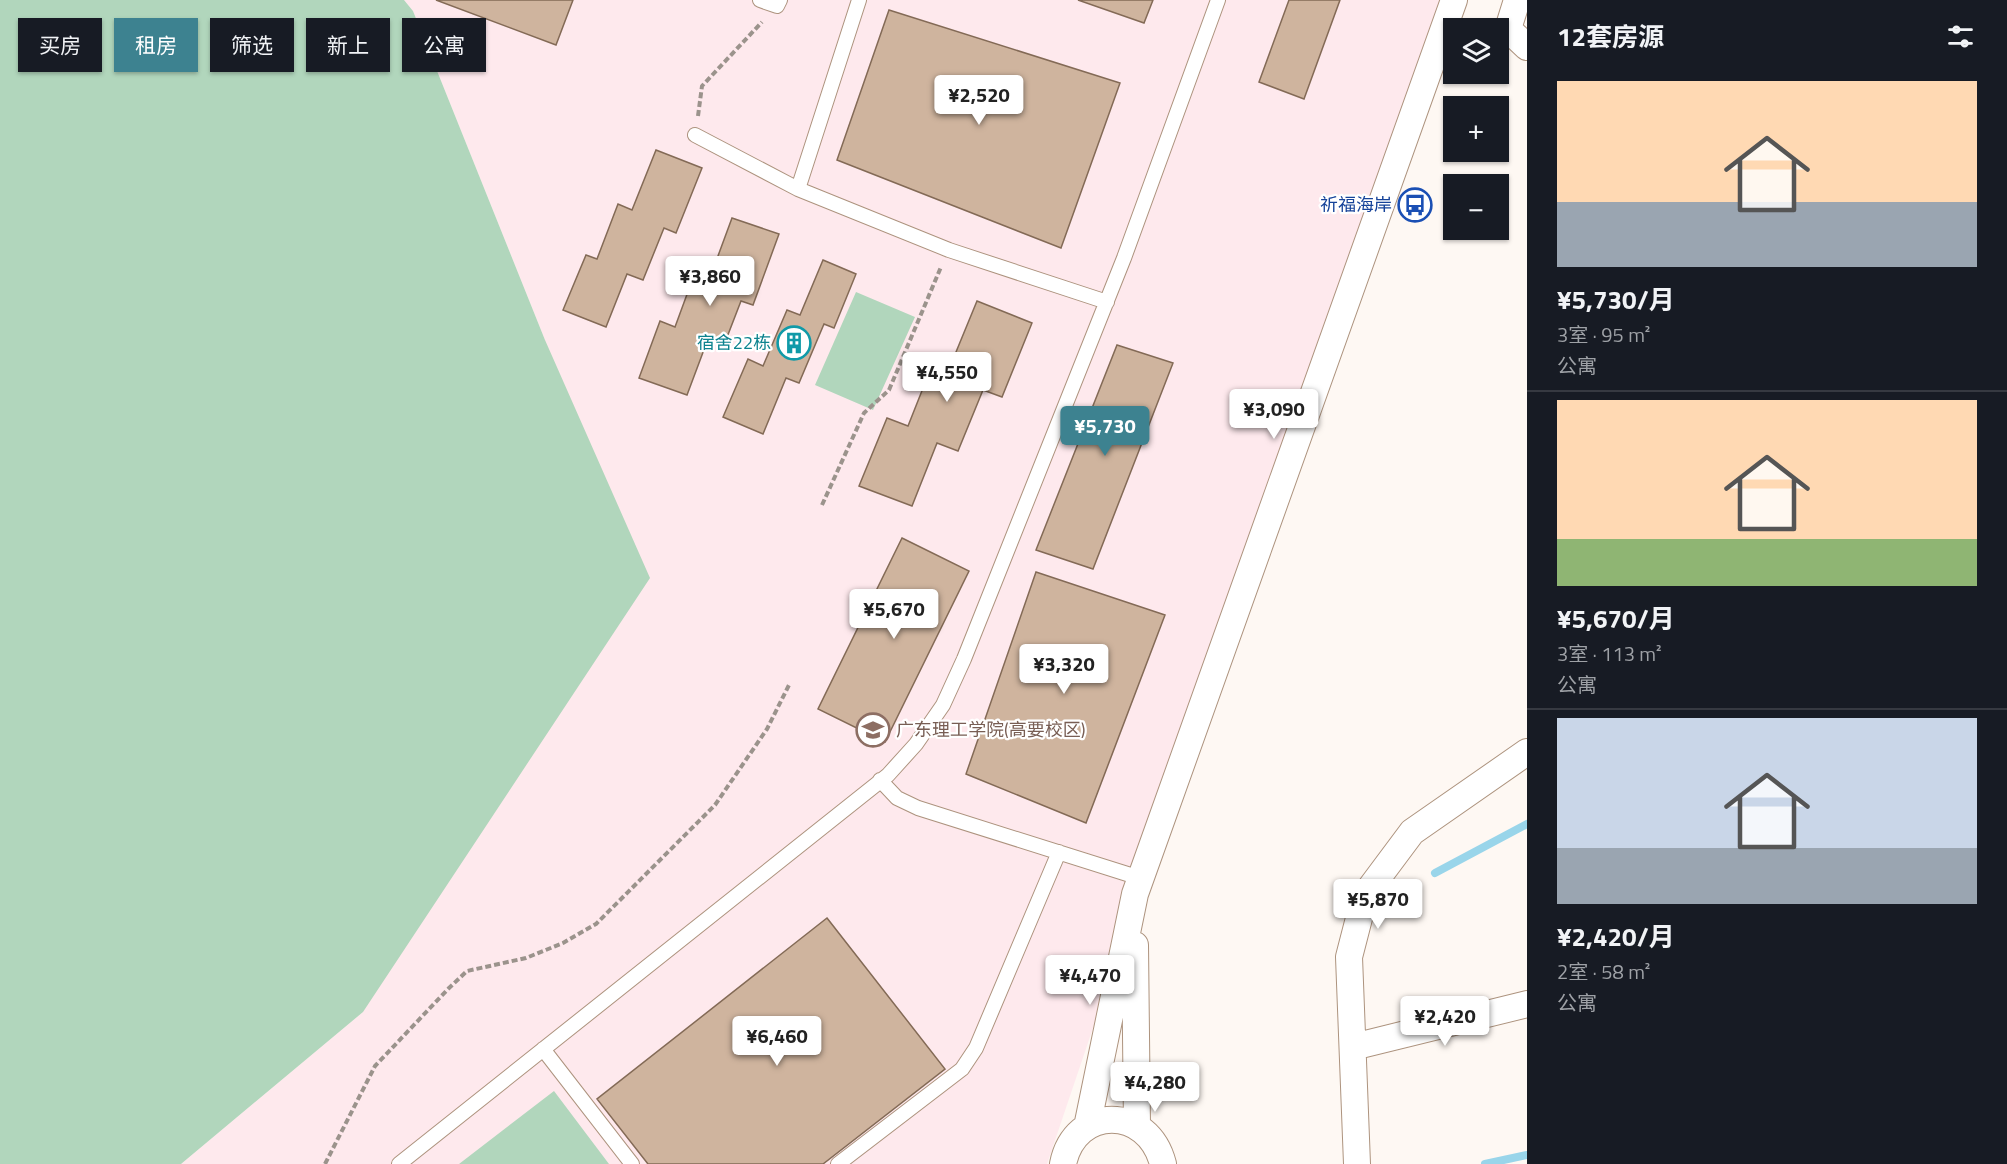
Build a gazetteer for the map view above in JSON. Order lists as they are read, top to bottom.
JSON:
{
  "places": {
    "bus stop": ["祈福海岸"],
    "building": ["宿舍22栋"],
    "school or university": ["广东理工学院(高要校区)"]
  },
  "page": {
    "heading": "12套房源",
    "map_buttons": ["+", "−"],
    "chip": [
      "买房",
      "租房",
      "筛选",
      "新上",
      "公寓"
    ],
    "list": [
      {
        "name": "¥5,730/月",
        "note": "3室 · 95 m² · 公寓"
      },
      {
        "name": "¥5,670/月",
        "note": "3室 · 113 m² · 公寓"
      },
      {
        "name": "¥2,420/月",
        "note": "2室 · 58 m² · 公寓"
      }
    ],
    "price": [
      "¥2,520",
      "¥3,860",
      "¥4,550",
      "¥3,090",
      "¥5,730",
      "¥5,670",
      "¥3,320",
      "¥5,870",
      "¥4,470",
      "¥2,420",
      "¥6,460",
      "¥4,280"
    ]
  }
}
